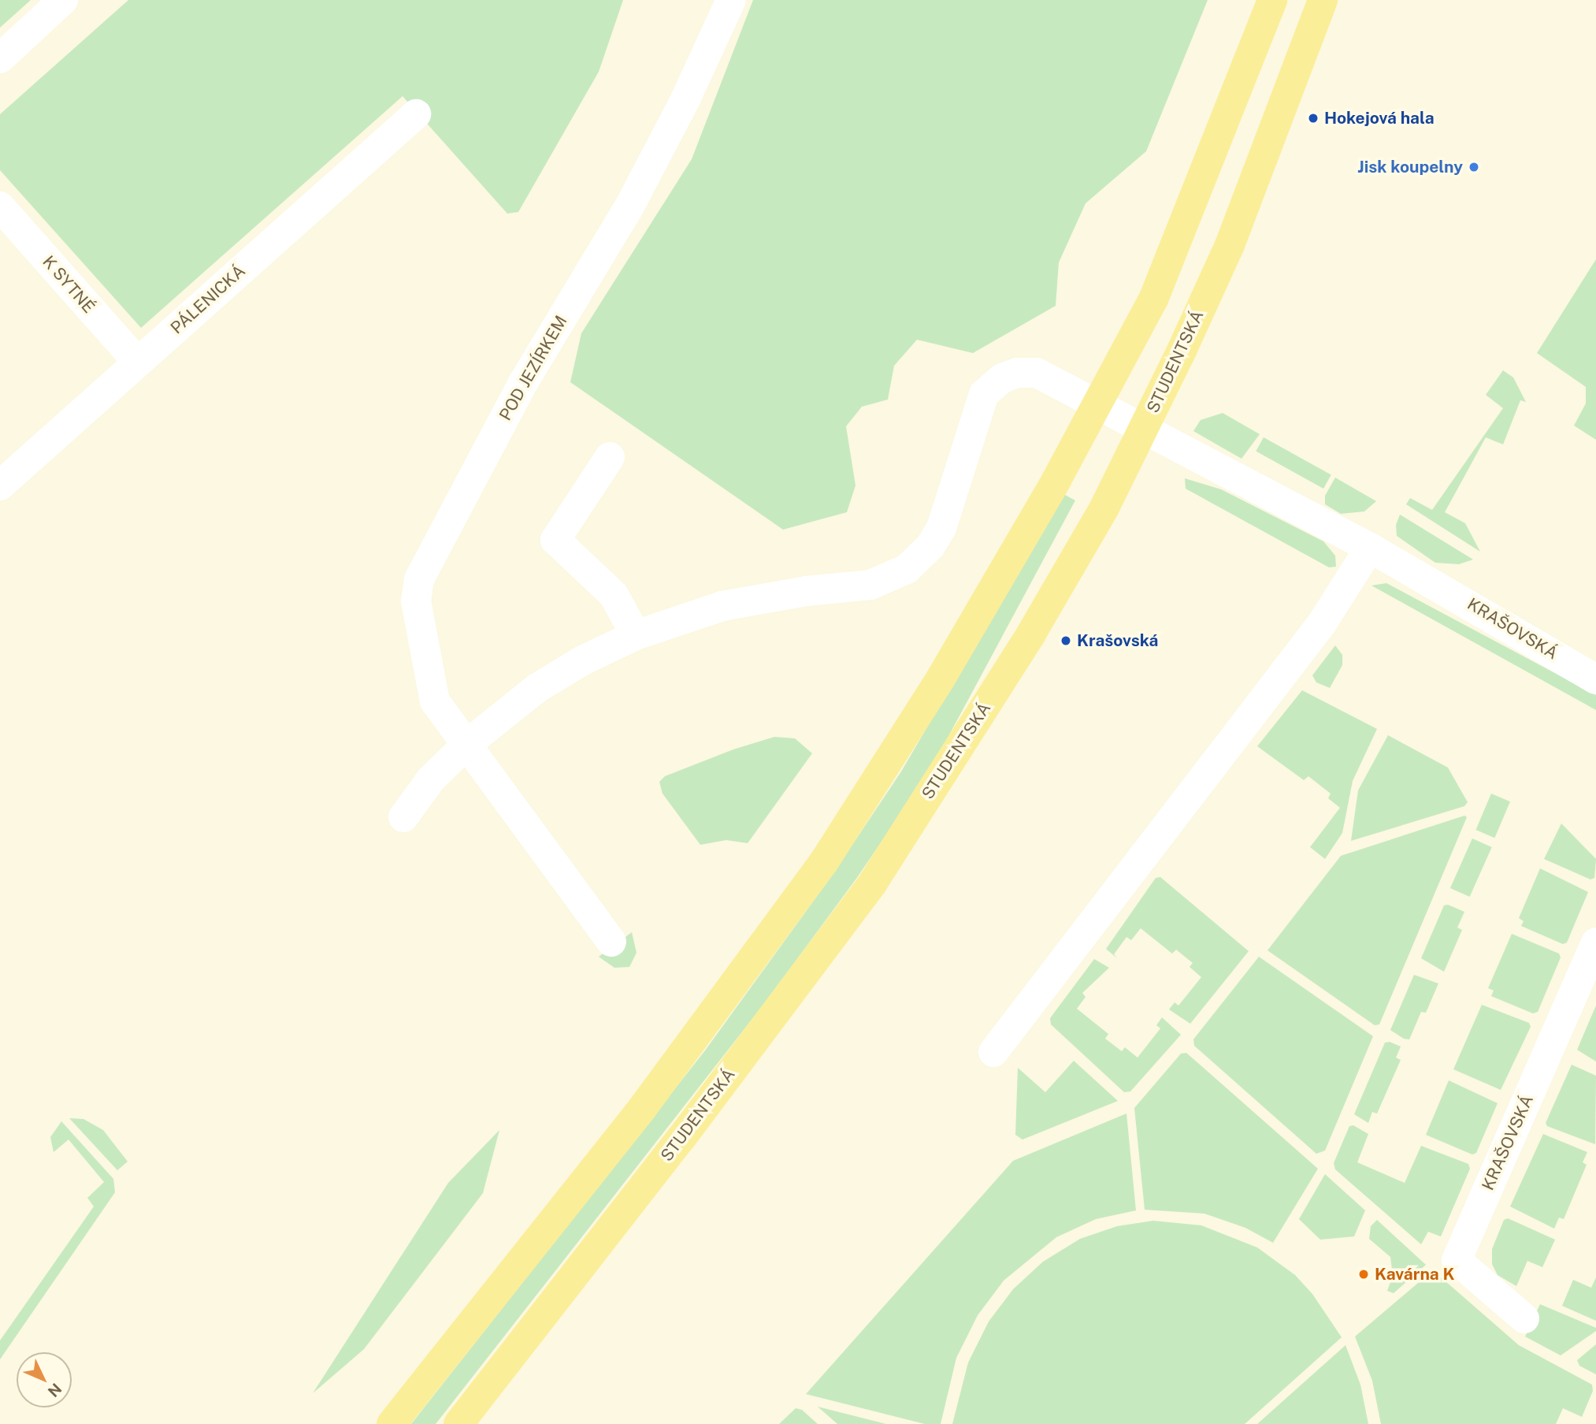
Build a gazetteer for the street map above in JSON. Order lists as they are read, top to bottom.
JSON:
{
  "streets": {
    "main road": ["STUDENTSKÁ"],
    "street": [
      "K SYTNÉ",
      "PÁLENICKÁ",
      "POD JEZÍRKEM",
      "KRAŠOVSKÁ"
    ]
  },
  "crossings": [
    ["K SYTNÉ", "PÁLENICKÁ"],
    ["STUDENTSKÁ", "KRAŠOVSKÁ"]
  ],
  "places": [
    "Hokejová hala",
    "Jisk koupelny",
    "Krašovská",
    "Kavárna K"
  ],
  "north": "bottom right"
}
